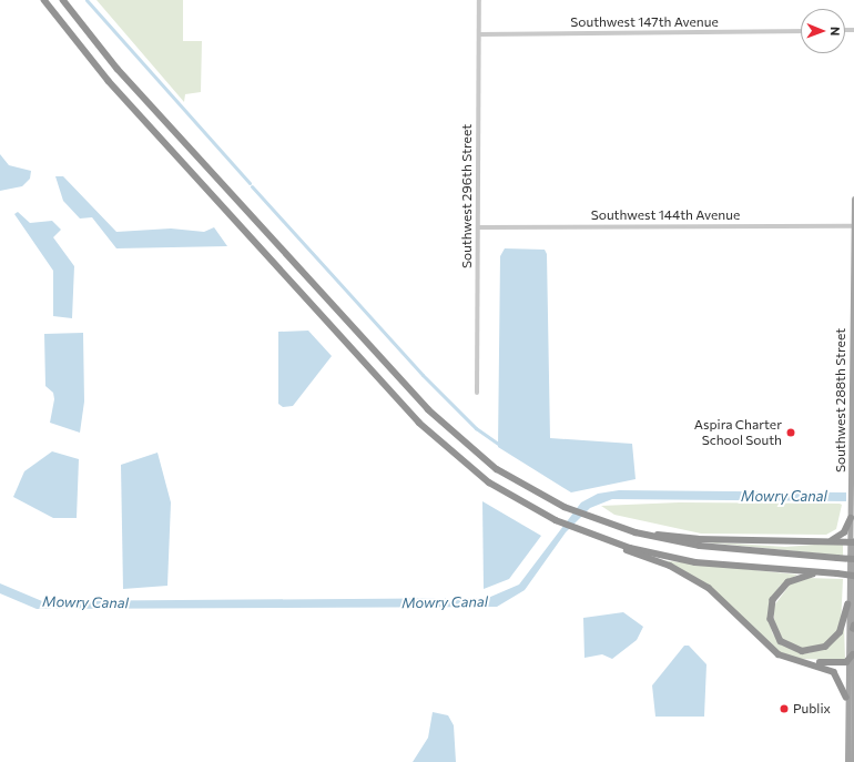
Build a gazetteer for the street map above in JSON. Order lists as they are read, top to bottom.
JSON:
{
  "streets": {
    "main road": ["Southwest 288th Street"],
    "street": ["Southwest 147th Avenue", "Southwest 296th Street", "Southwest 144th Avenue"]
  },
  "crossings": [
    ["Southwest 147th Avenue", "Southwest 296th Street"],
    ["Southwest 296th Street", "Southwest 144th Avenue"],
    ["Southwest 144th Avenue", "Southwest 288th Street"]
  ],
  "water": ["Mowry Canal"],
  "places": ["Aspira Charter School South", "Publix"],
  "north": "right"
}
